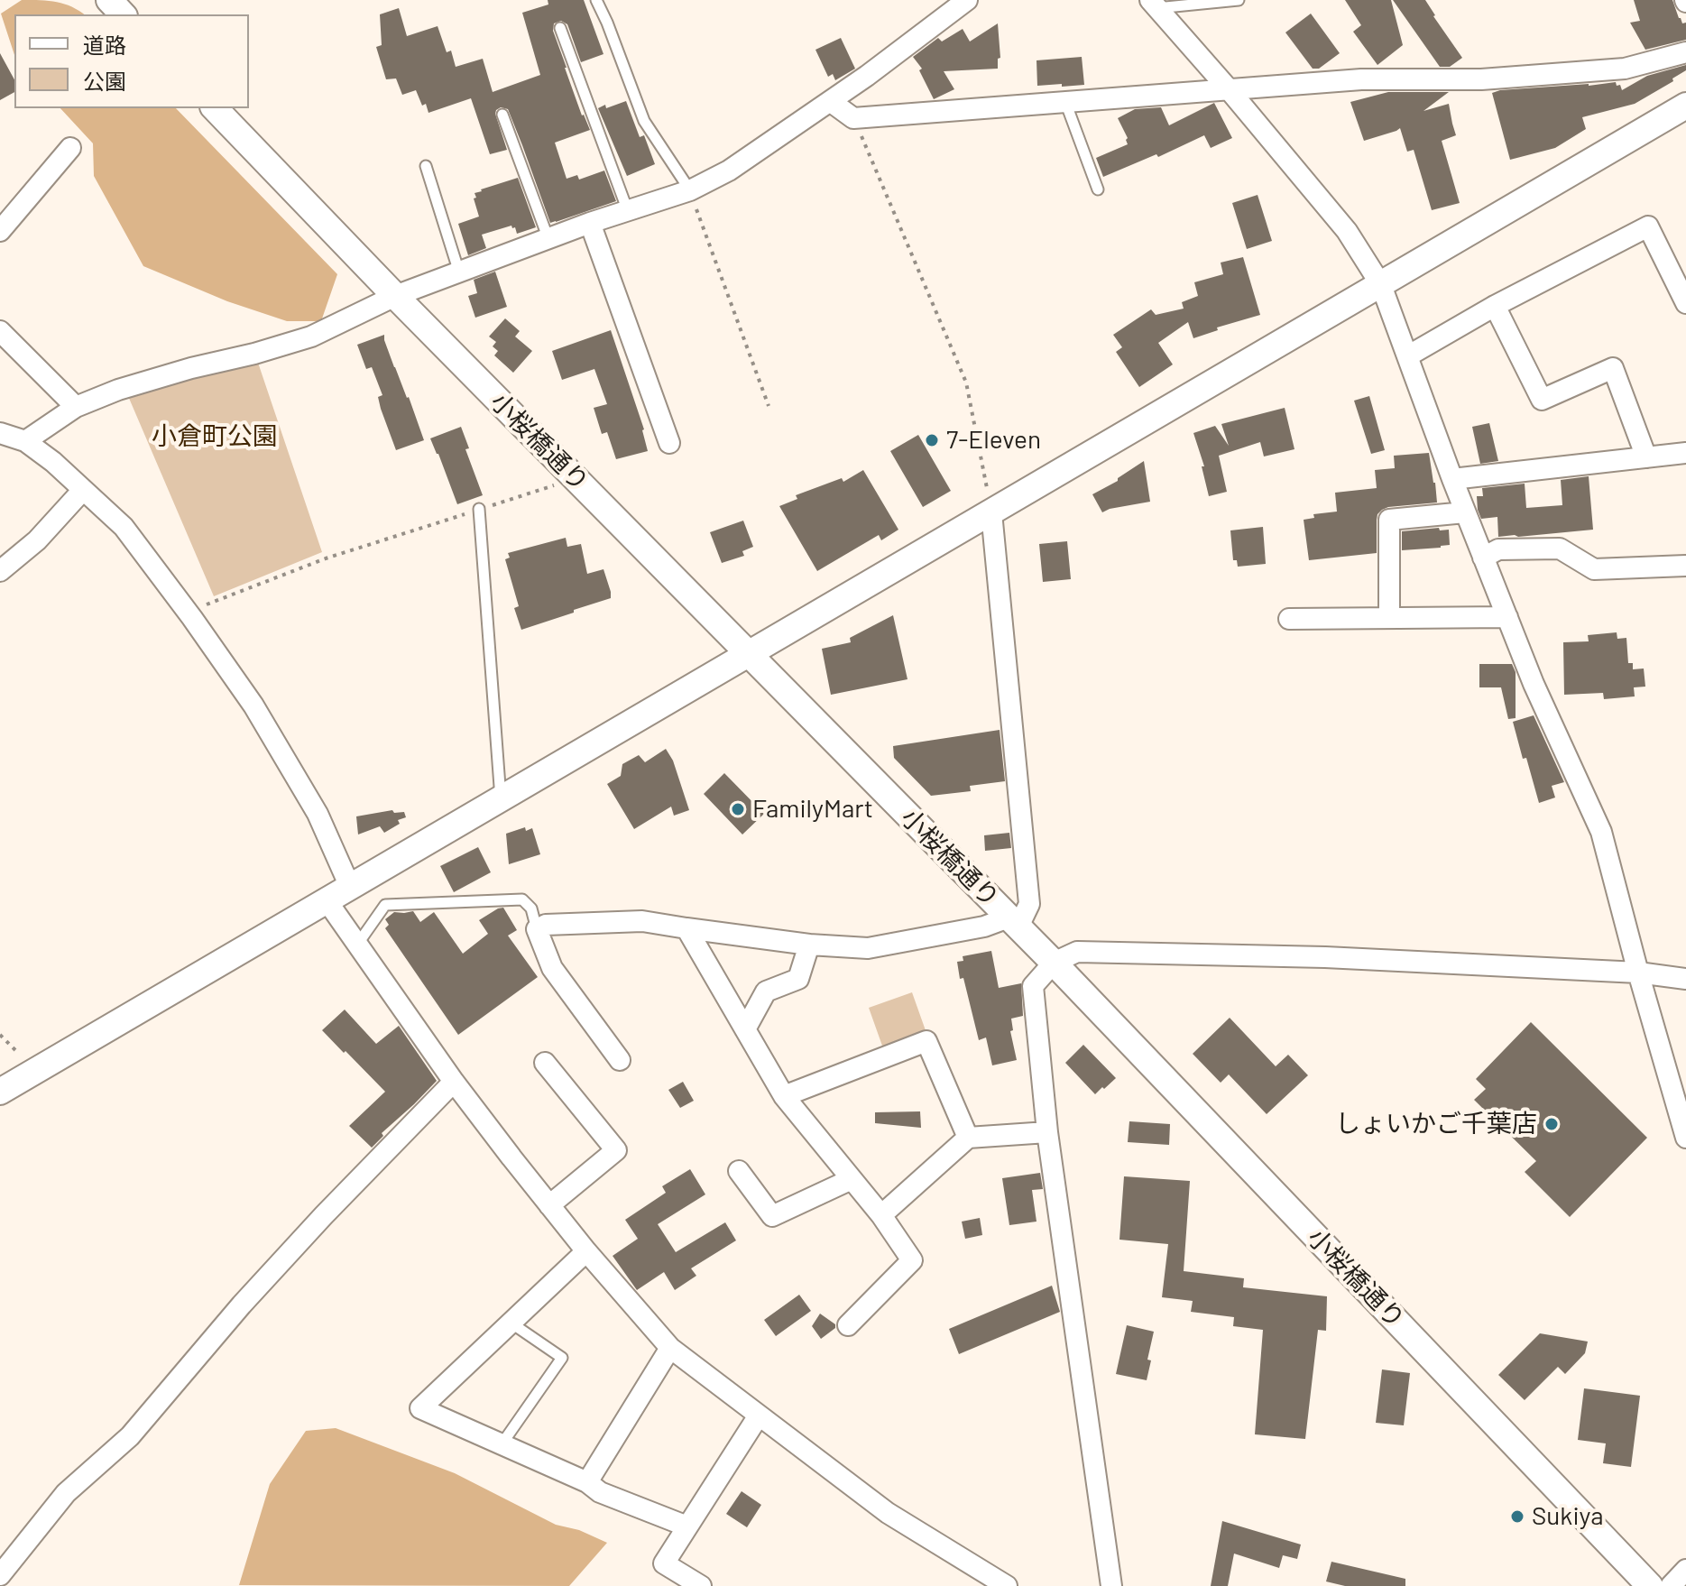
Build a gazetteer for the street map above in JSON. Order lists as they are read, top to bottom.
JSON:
{
  "streets": {
    "street": ["小桜橋通り"]
  },
  "parks": ["小倉町公園"],
  "places": [
    "7-Eleven",
    "FamilyMart",
    "しょいかご千葉店",
    "Sukiya"
  ],
  "legend": ["道路", "公園"]
}
